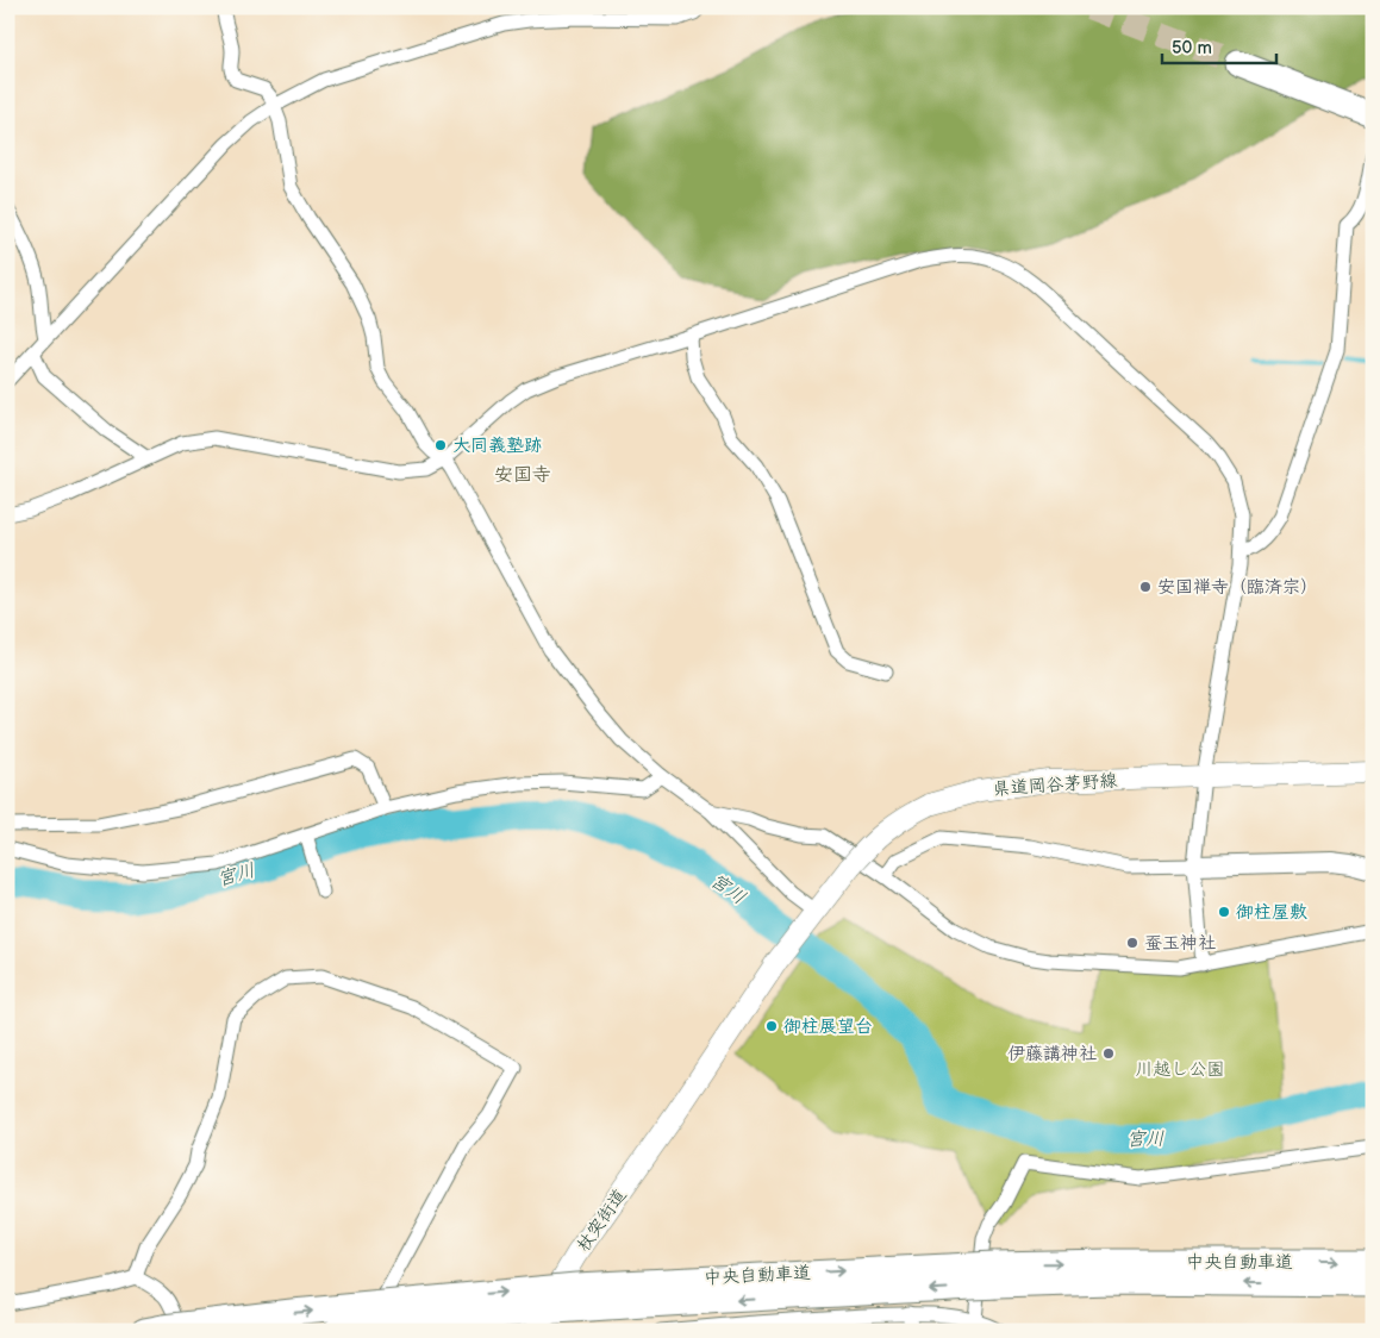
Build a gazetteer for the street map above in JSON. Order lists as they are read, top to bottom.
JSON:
{
  "streets": {
    "highway": ["中央自動車道"],
    "main road": ["県道岡谷茅野線", "杖突街道"]
  },
  "crossings": [
    ["県道岡谷茅野線", "杖突街道"]
  ],
  "districts": ["安国寺"],
  "water": ["宮川"],
  "parks": ["川越し公園"],
  "places": [
    "大同義塾跡",
    "安国禅寺（臨済宗）",
    "御柱屋敷",
    "蚕玉神社",
    "御柱展望台",
    "伊藤講神社"
  ],
  "scale_bar": "50 m"
}
